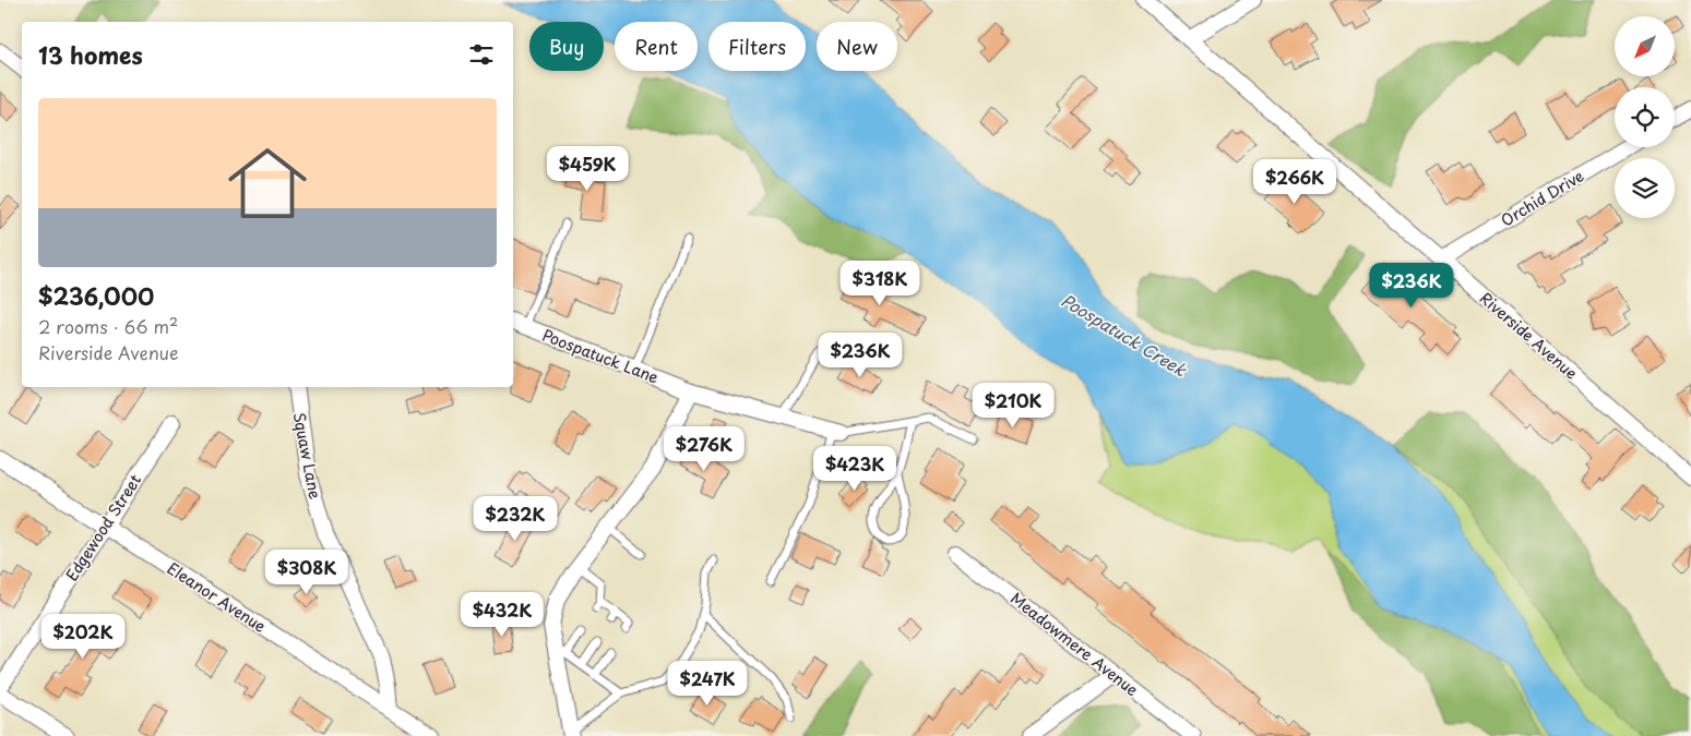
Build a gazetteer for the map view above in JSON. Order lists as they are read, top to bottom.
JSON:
{
  "streets": {
    "street": [
      "Orchid Drive",
      "Riverside Avenue",
      "Poospatuck Lane",
      "Squaw Lane",
      "Edgewood Street",
      "Eleanor Avenue",
      "Meadowmere Avenue"
    ]
  },
  "crossings": [
    ["Orchid Drive", "Riverside Avenue"],
    ["Squaw Lane", "Eleanor Avenue"],
    ["Edgewood Street", "Eleanor Avenue"]
  ],
  "water": ["Poospatuck Creek"],
  "north": "bottom left",
  "page": {
    "chip": [
      "Buy",
      "Rent",
      "Filters",
      "New"
    ],
    "heading": "13 homes",
    "list": [
      {
        "name": "$236,000",
        "note": "2 rooms · 66 m² · Riverside Avenue"
      }
    ],
    "price": [
      "$459K",
      "$266K",
      "$318K",
      "$236K",
      "$236K",
      "$210K",
      "$276K",
      "$423K",
      "$232K",
      "$308K",
      "$432K",
      "$202K",
      "$247K"
    ]
  }
}
